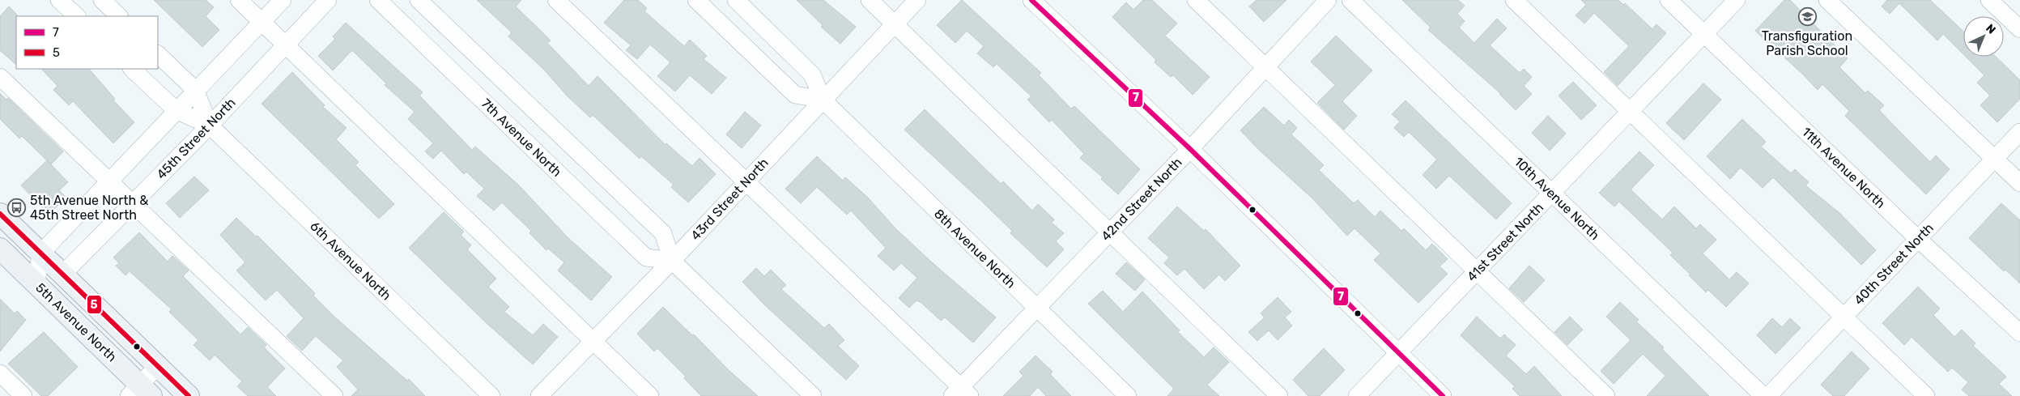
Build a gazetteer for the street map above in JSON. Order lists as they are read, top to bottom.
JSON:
{
  "streets": {
    "main road": ["5th Avenue North"],
    "street": [
      "7th Avenue North",
      "45th Street North",
      "11th Avenue North",
      "10th Avenue North",
      "43rd Street North",
      "42nd Street North",
      "41st Street North",
      "8th Avenue North",
      "6th Avenue North",
      "40th Street North"
    ]
  },
  "crossings": [
    ["7th Avenue North", "43rd Street North"],
    ["45th Street North", "6th Avenue North"],
    ["45th Street North", "5th Avenue North"],
    ["11th Avenue North", "41st Street North"],
    ["11th Avenue North", "40th Street North"],
    ["10th Avenue North", "41st Street North"],
    ["43rd Street North", "8th Avenue North"],
    ["42nd Street North", "8th Avenue North"]
  ],
  "places": {
    "school or university": ["Transfiguration Parish School"],
    "bus stop": ["5th Avenue North & 45th Street North"]
  },
  "lines": ["transit line 7", "transit line 5"],
  "legend": ["7", "5"],
  "north": "top right"
}
